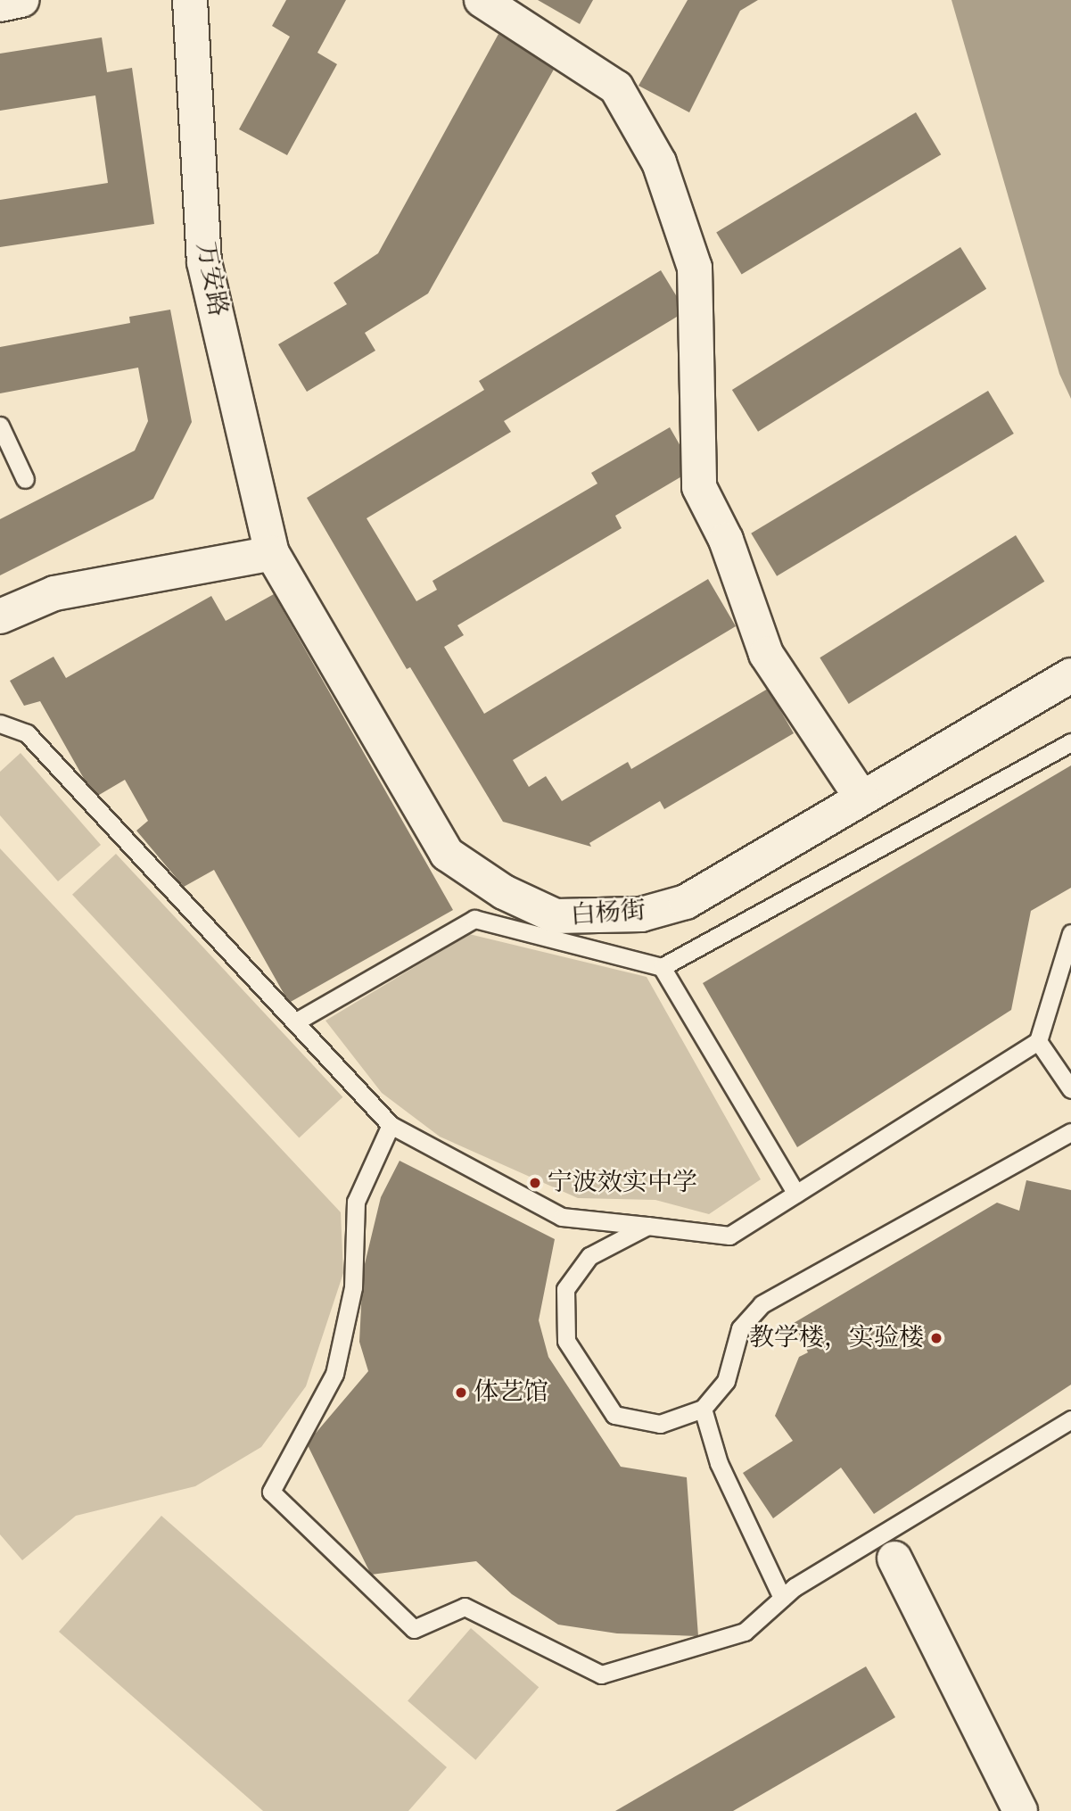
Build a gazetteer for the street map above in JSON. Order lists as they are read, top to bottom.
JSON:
{
  "streets": {
    "street": ["万安路", "白杨街"]
  },
  "crossings": [
    ["万安路", "白杨街"]
  ],
  "places": ["宁波效实中学", "教学楼，实验楼", "体艺馆"]
}
